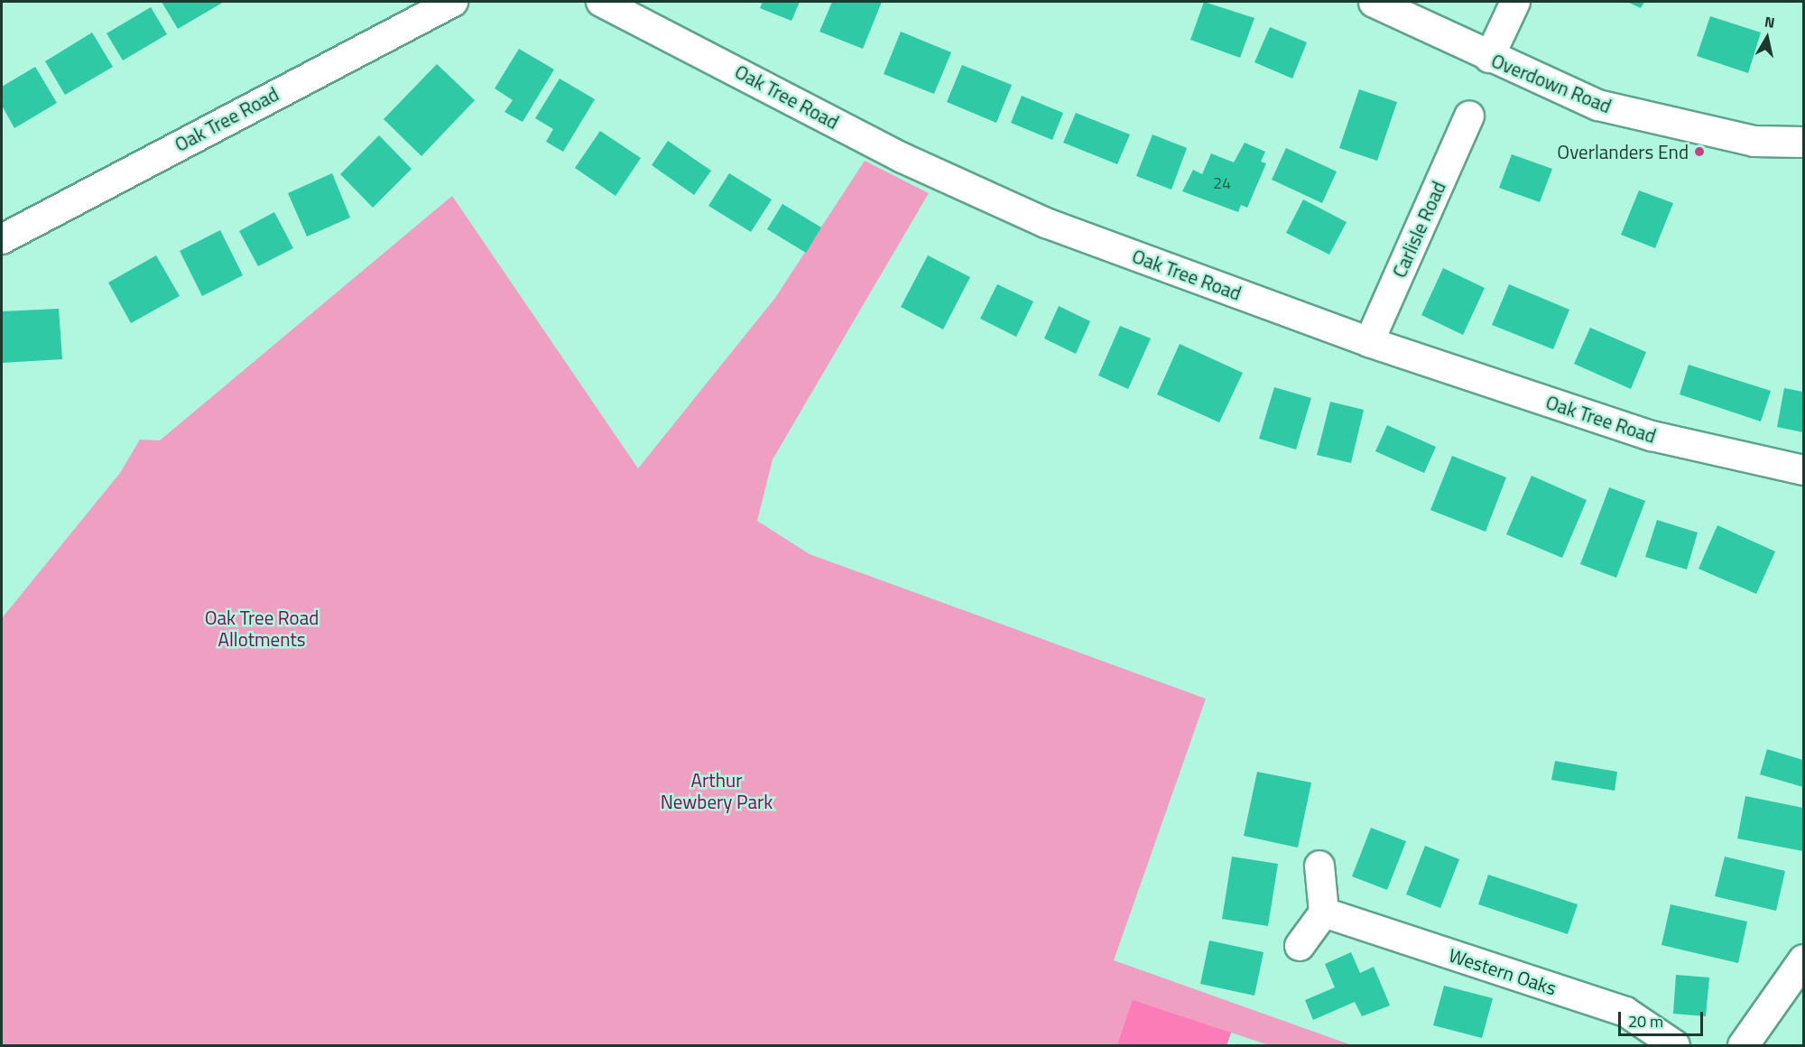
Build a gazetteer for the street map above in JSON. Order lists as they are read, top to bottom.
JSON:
{
  "streets": {
    "street": [
      "Overdown Road",
      "Oak Tree Road",
      "Carlisle Road",
      "Western Oaks"
    ]
  },
  "crossings": [
    ["Oak Tree Road", "Carlisle Road"]
  ],
  "parks": ["Oak Tree Road Allotments", "Arthur Newbery Park"],
  "places": ["Overlanders End"],
  "house_numbers": ["24"],
  "scale_bar": "20 m",
  "north": "top"
}
